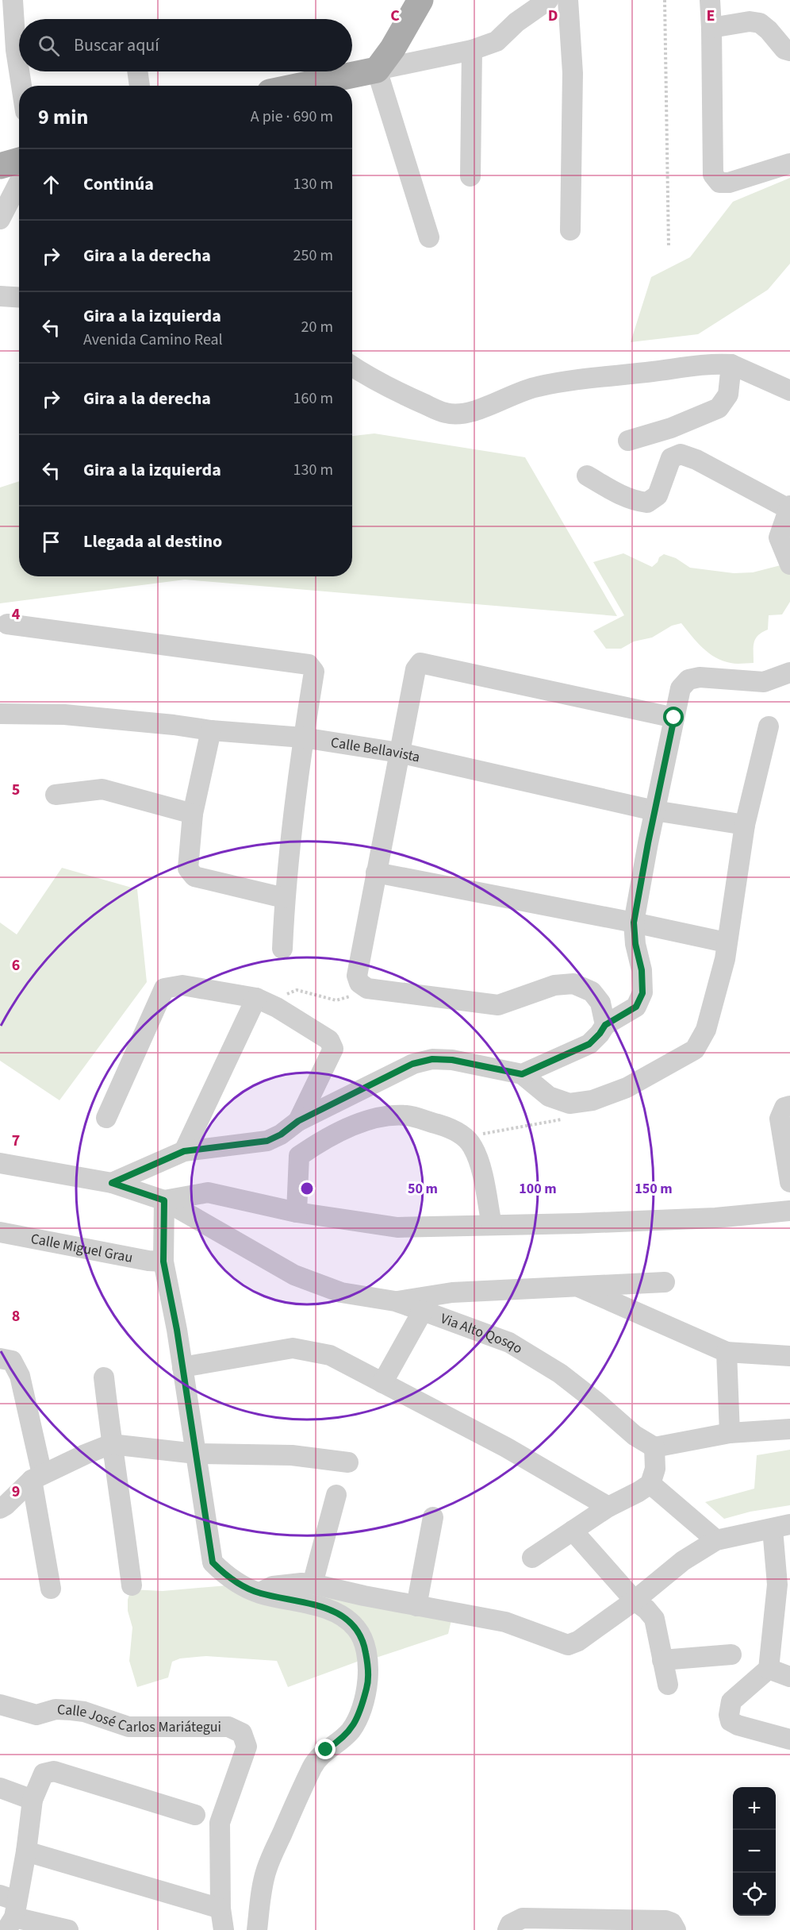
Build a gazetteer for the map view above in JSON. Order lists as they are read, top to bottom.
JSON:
{
  "streets": {
    "street": [
      "Calle Bellavista",
      "Calle Miguel Grau",
      "Via Alto Qosqo",
      "Calle José Carlos Mariátegui"
    ]
  },
  "page": {
    "search": "Buscar aquí",
    "heading": ["9 min", "A pie · 690 m"],
    "list": [
      ["Continúa", "130 m"],
      ["Gira a la derecha", "250 m"],
      ["Gira a la izquierda", "Avenida Camino Real", "20 m"],
      ["Gira a la derecha", "160 m"],
      ["Gira a la izquierda", "130 m"],
      "Llegada al destino"
    ],
    "map_buttons": ["+", "−"]
  },
  "grid": {
    "columns": ["C", "D", "E"],
    "rows": [
      "4",
      "5",
      "6",
      "7",
      "8",
      "9"
    ]
  },
  "rings": ["50 m", "100 m", "150 m"]
}
